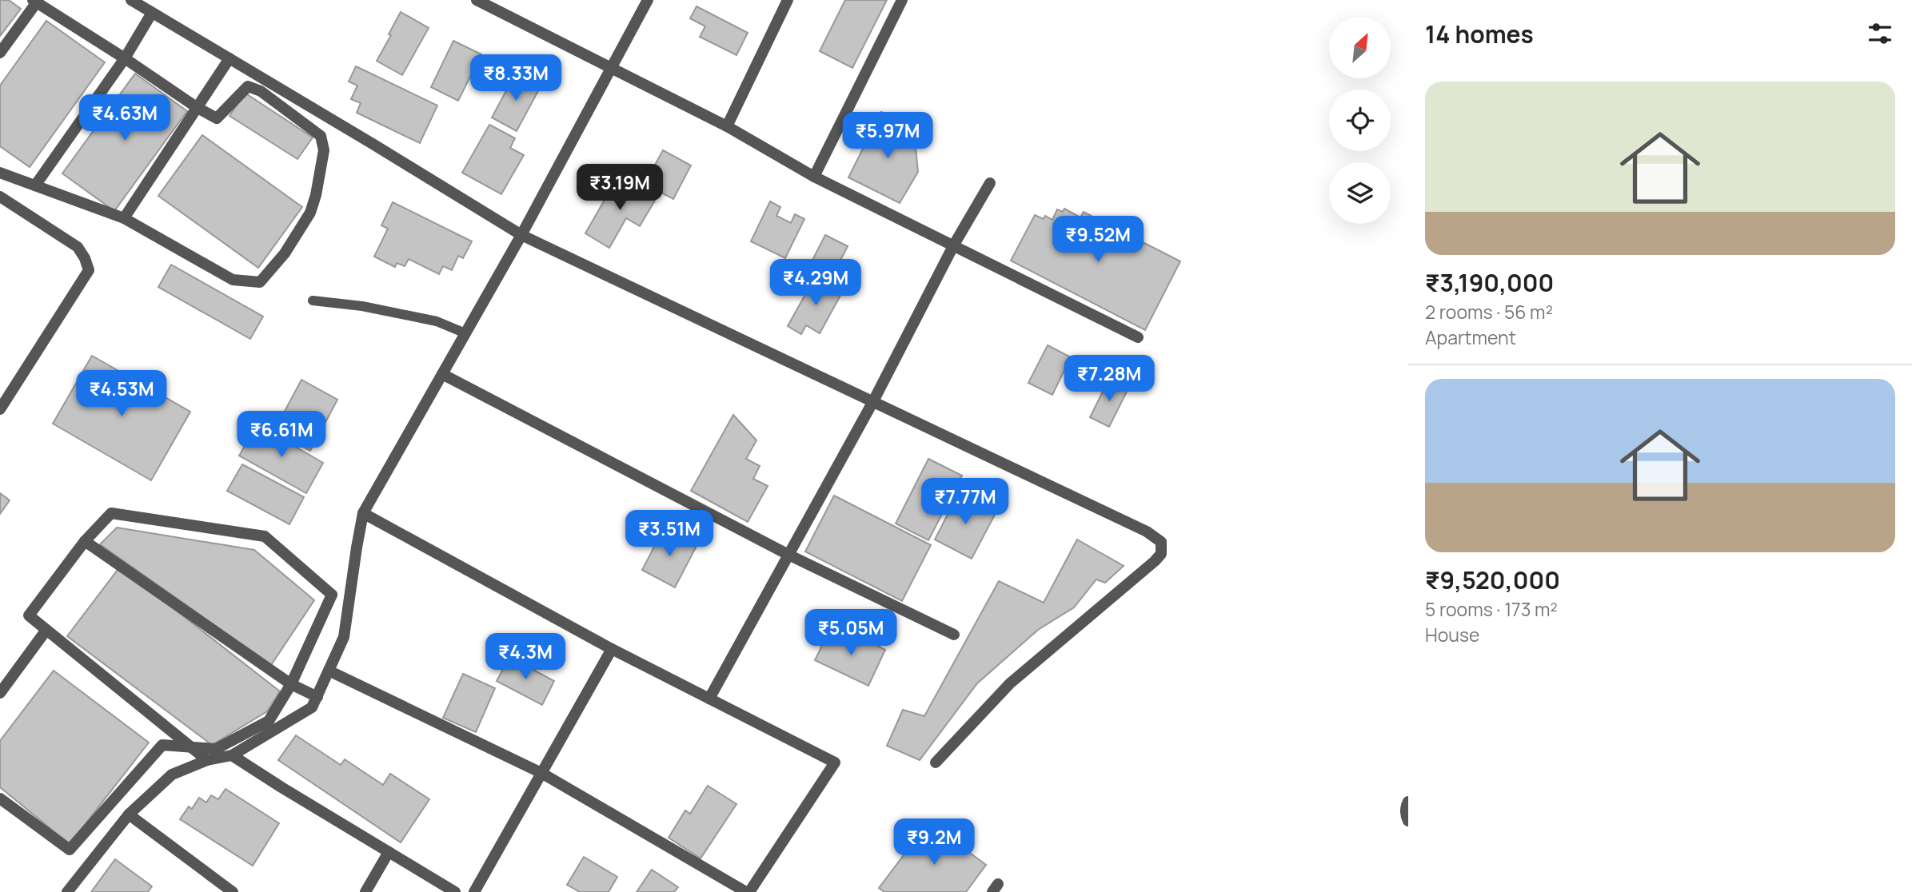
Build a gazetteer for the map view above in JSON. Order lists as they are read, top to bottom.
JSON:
{
  "north": "top right",
  "page": {
    "heading": "14 homes",
    "price": [
      "₹8.33M",
      "₹4.63M",
      "₹5.97M",
      "₹3.19M",
      "₹9.52M",
      "₹4.29M",
      "₹7.28M",
      "₹4.53M",
      "₹6.61M",
      "₹7.77M",
      "₹3.51M",
      "₹5.05M",
      "₹4.3M",
      "₹9.2M"
    ],
    "list": [
      {
        "name": "₹3,190,000",
        "note": "2 rooms · 56 m² · Apartment"
      },
      {
        "name": "₹9,520,000",
        "note": "5 rooms · 173 m² · House"
      }
    ]
  }
}
